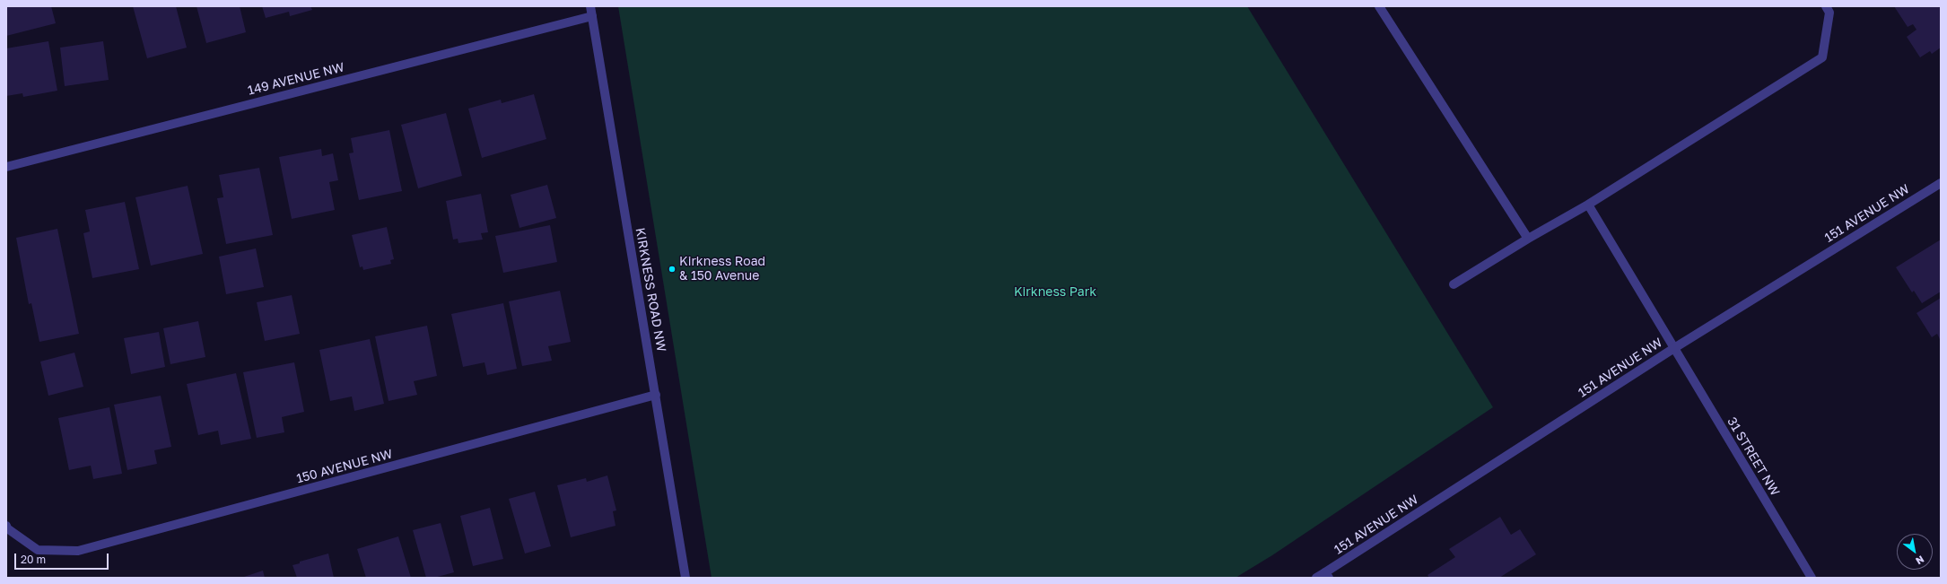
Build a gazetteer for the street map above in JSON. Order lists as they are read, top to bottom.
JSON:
{
  "streets": {
    "street": [
      "149 AVENUE NW",
      "151 AVENUE NW",
      "KIRKNESS ROAD NW",
      "31 STREET NW",
      "150 AVENUE NW"
    ]
  },
  "crossings": [
    ["149 AVENUE NW", "KIRKNESS ROAD NW"],
    ["151 AVENUE NW", "31 STREET NW"],
    ["KIRKNESS ROAD NW", "150 AVENUE NW"]
  ],
  "parks": ["Kirkness Park"],
  "places": ["Kirkness Road & 150 Avenue"],
  "scale_bar": "20 m",
  "north": "bottom right"
}
